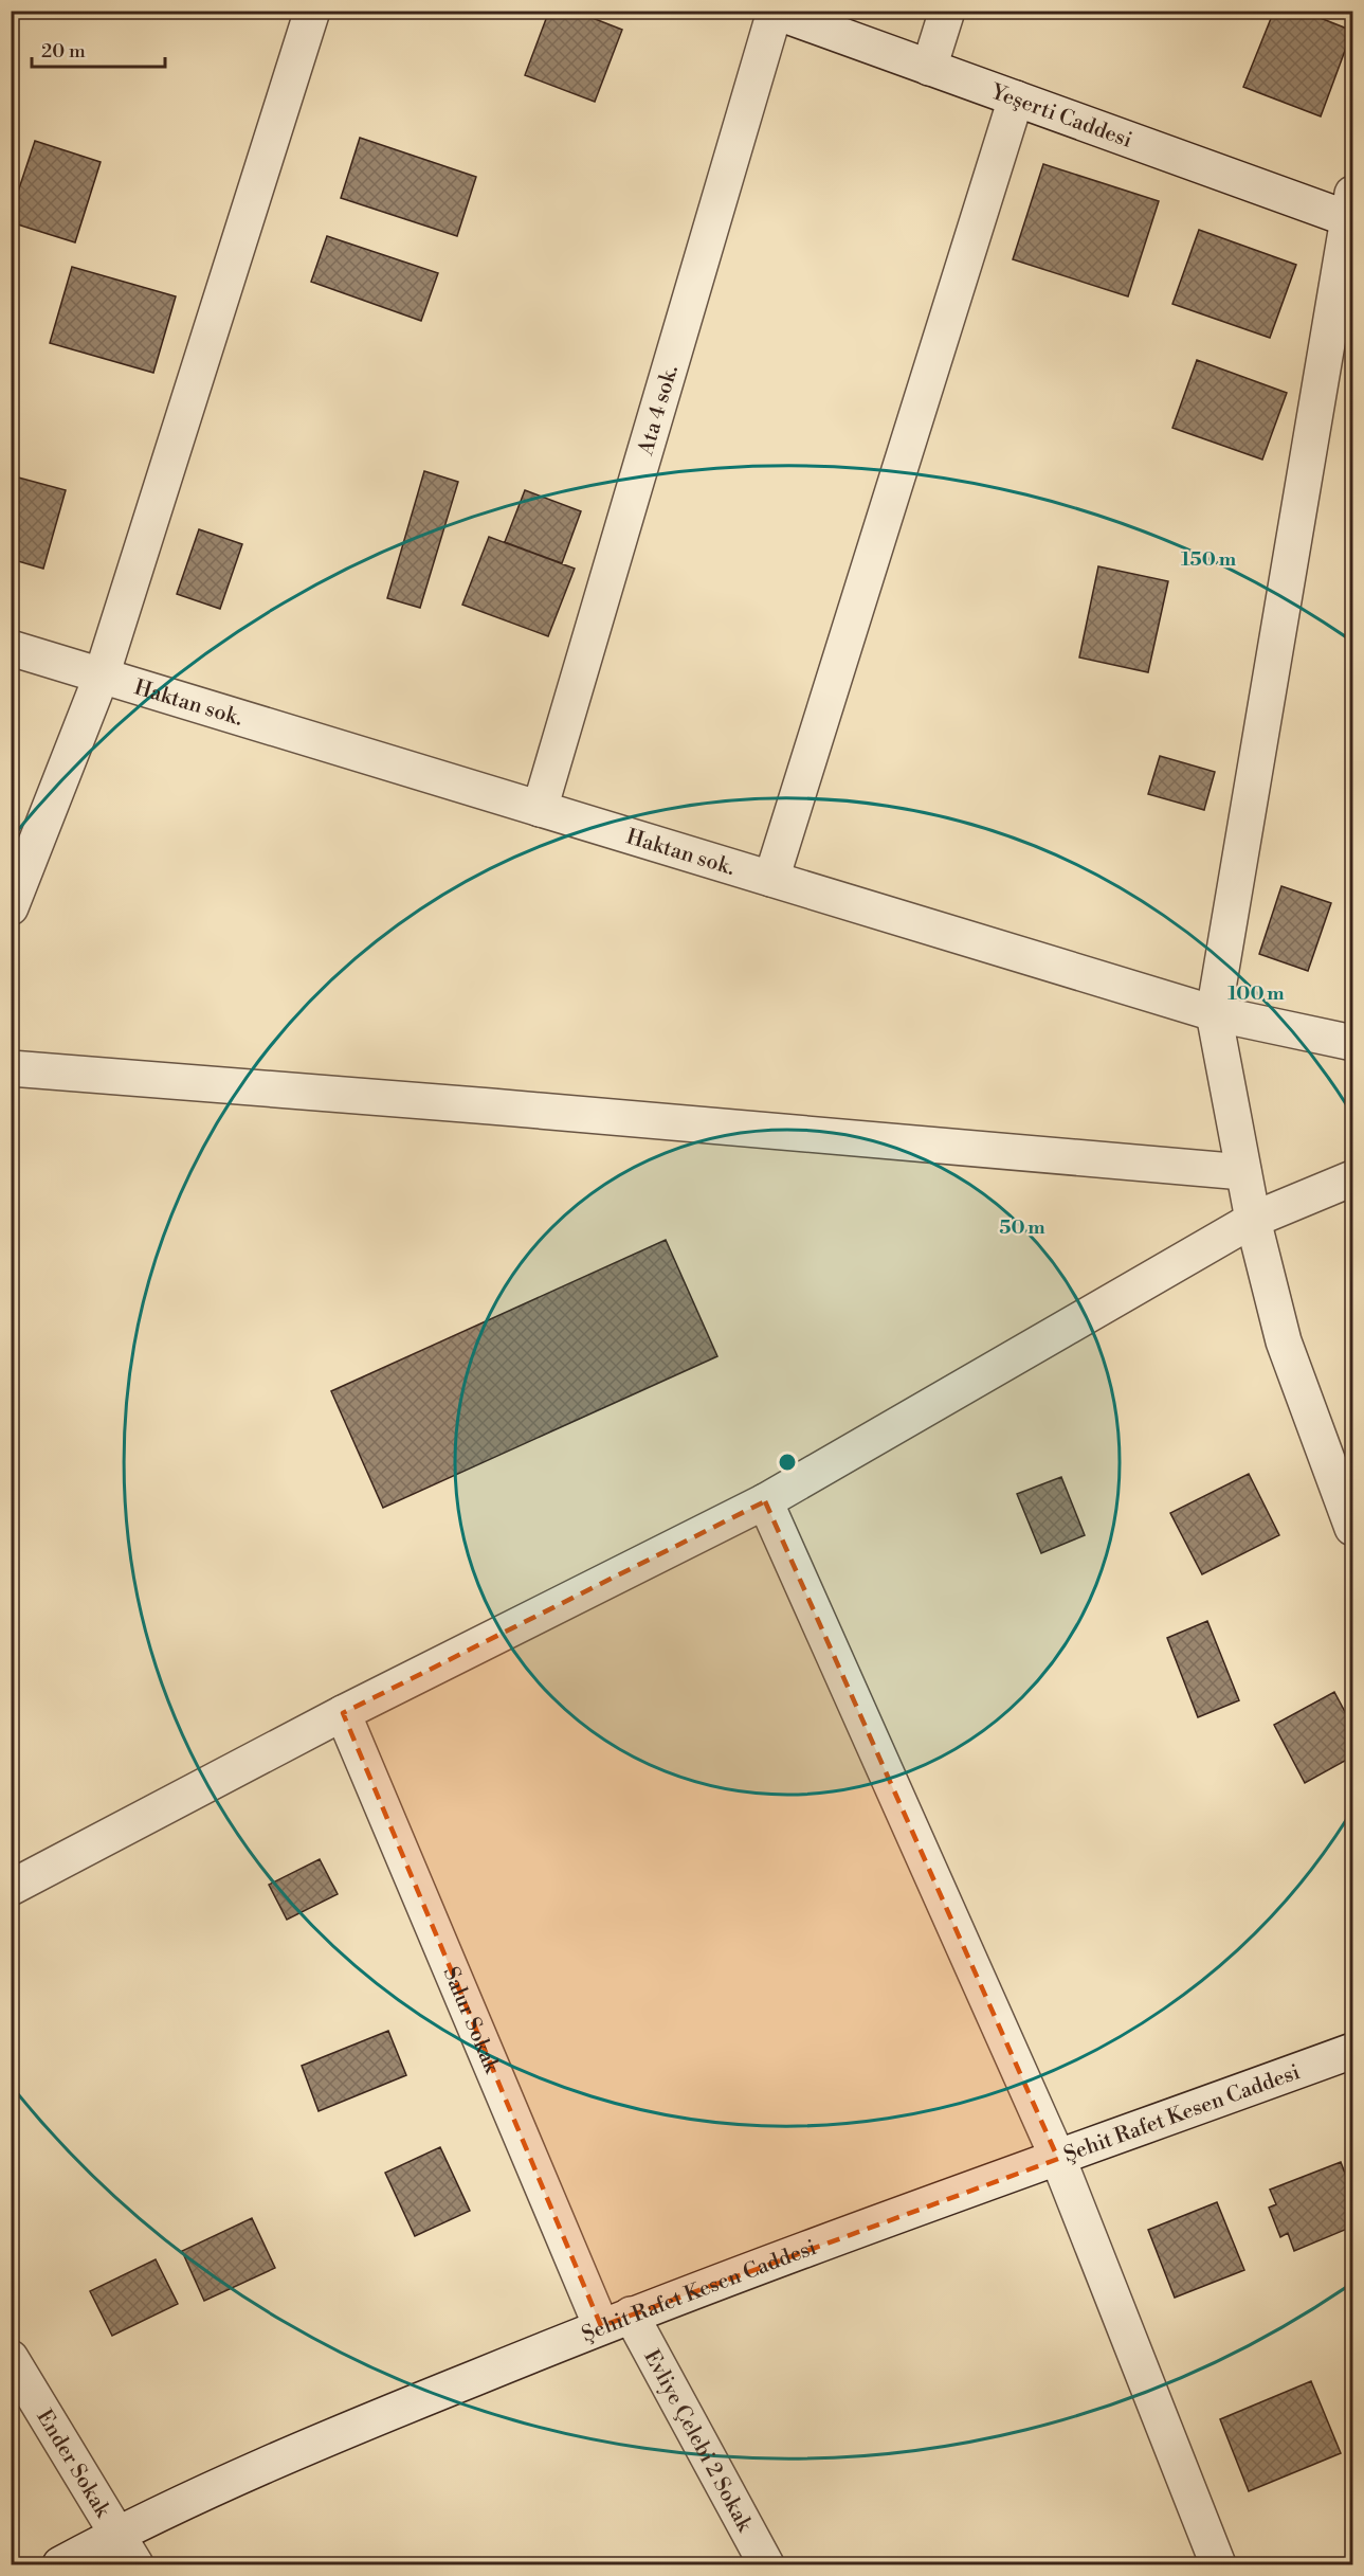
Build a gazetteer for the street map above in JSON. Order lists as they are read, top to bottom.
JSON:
{
  "streets": {
    "street": [
      "Yeşerti Caddesi",
      "Ata 4 sok.",
      "Haktan sok.",
      "Salur Sokak",
      "Şehit Rafet Kesen Caddesi",
      "Evliye Çelebi 2 Sokak",
      "Ender Sokak"
    ]
  },
  "crossings": [
    ["Yeşerti Caddesi", "Ata 4 sok."],
    ["Ata 4 sok.", "Haktan sok."],
    ["Salur Sokak", "Şehit Rafet Kesen Caddesi"],
    ["Salur Sokak", "Evliye Çelebi 2 Sokak"],
    ["Şehit Rafet Kesen Caddesi", "Evliye Çelebi 2 Sokak"],
    ["Şehit Rafet Kesen Caddesi", "Ender Sokak"]
  ],
  "scale_bar": "20 m",
  "rings": ["150 m", "100 m", "50 m"]
}
